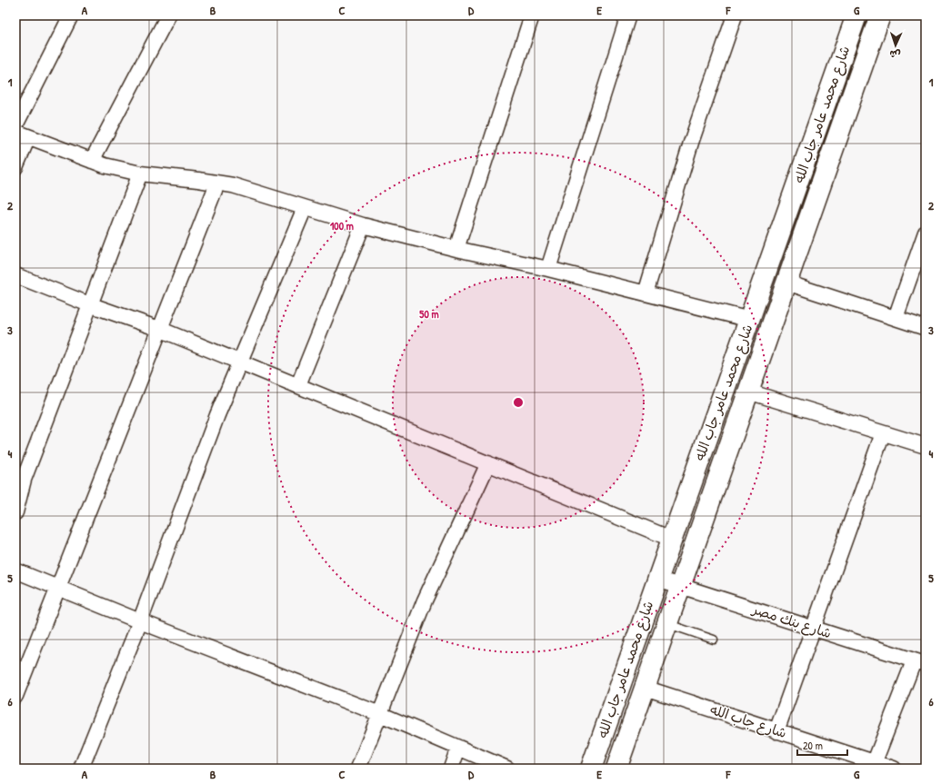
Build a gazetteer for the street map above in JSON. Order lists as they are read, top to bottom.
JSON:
{
  "streets": {
    "street": ["شارع محمد عامر جاب الله", "شارع بنك مصر", "شارع جاب الله"]
  },
  "crossings": [
    ["شارع محمد عامر جاب الله", "شارع بنك مصر"],
    ["شارع محمد عامر جاب الله", "شارع جاب الله"]
  ],
  "scale_bar": "20 m",
  "north": "bottom",
  "grid": {
    "columns": [
      "A",
      "B",
      "C",
      "D",
      "E",
      "F",
      "G"
    ],
    "rows": [
      "1",
      "2",
      "3",
      "4",
      "5",
      "6"
    ]
  },
  "rings": ["100 m", "50 m"]
}
